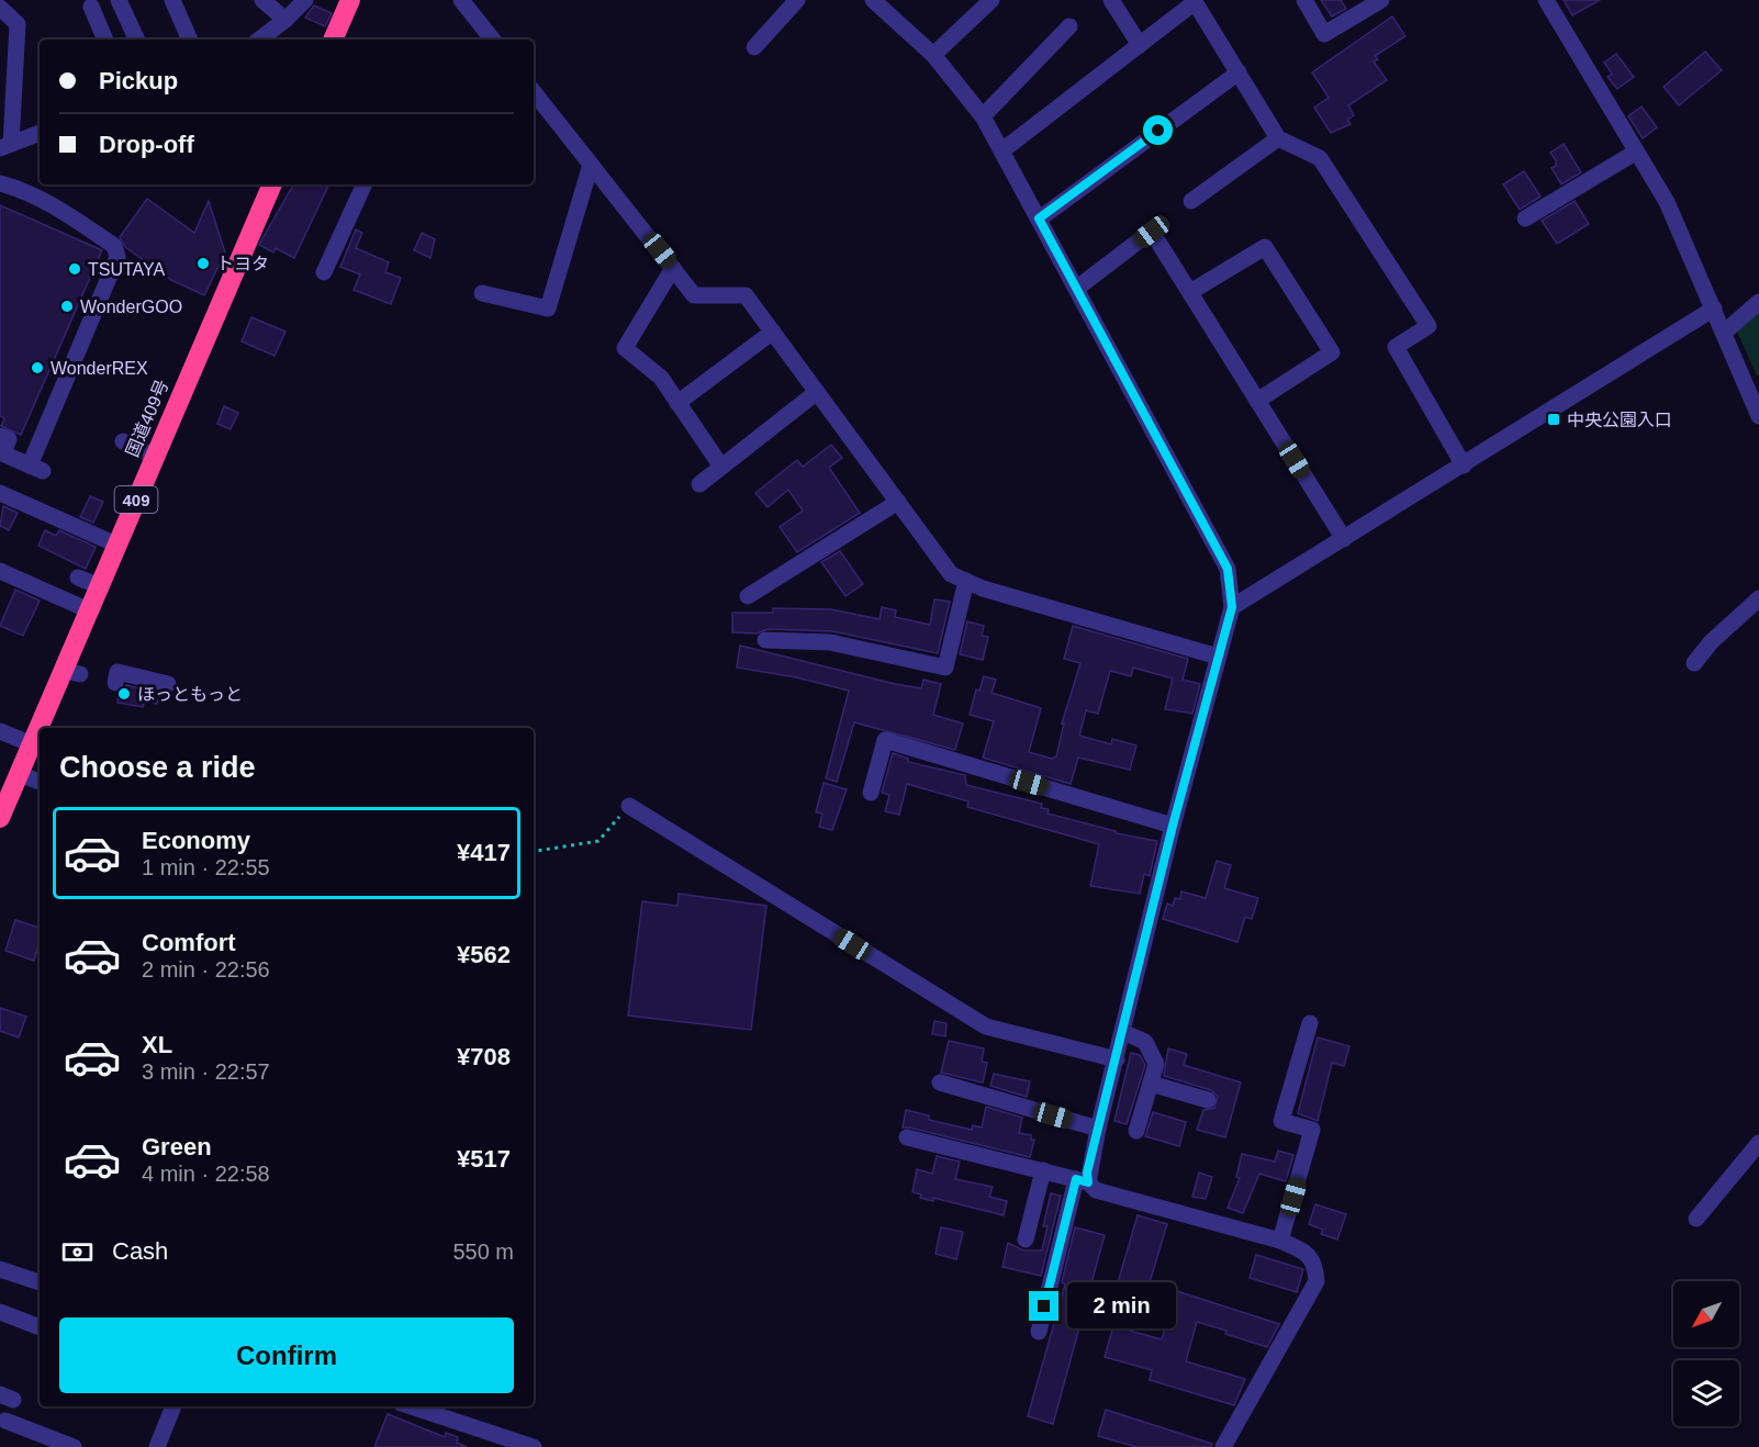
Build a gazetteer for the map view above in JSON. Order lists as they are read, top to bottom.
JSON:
{
  "streets": {
    "highway": ["国道409号", "409"]
  },
  "places": {
    "other": [
      "トヨタ",
      "TSUTAYA",
      "WonderGOO",
      "WonderREX",
      "ほっともっと"
    ],
    "transit": ["中央公園入口"]
  },
  "north": "bottom left",
  "page": {
    "banner": ["Pickup", "Drop-off"],
    "heading": "Choose a ride",
    "list": [
      {
        "name": "Economy",
        "note": "1 min · 22:55",
        "value": "¥417"
      },
      {
        "name": "Comfort",
        "note": "2 min · 22:56",
        "value": "¥562"
      },
      {
        "name": "XL",
        "note": "3 min · 22:57",
        "value": "¥708"
      },
      {
        "name": "Green",
        "note": "4 min · 22:58",
        "value": "¥517"
      }
    ],
    "pay": ["Cash", "550 m"],
    "bubble": "2 min",
    "buttons": "Confirm"
  }
}
